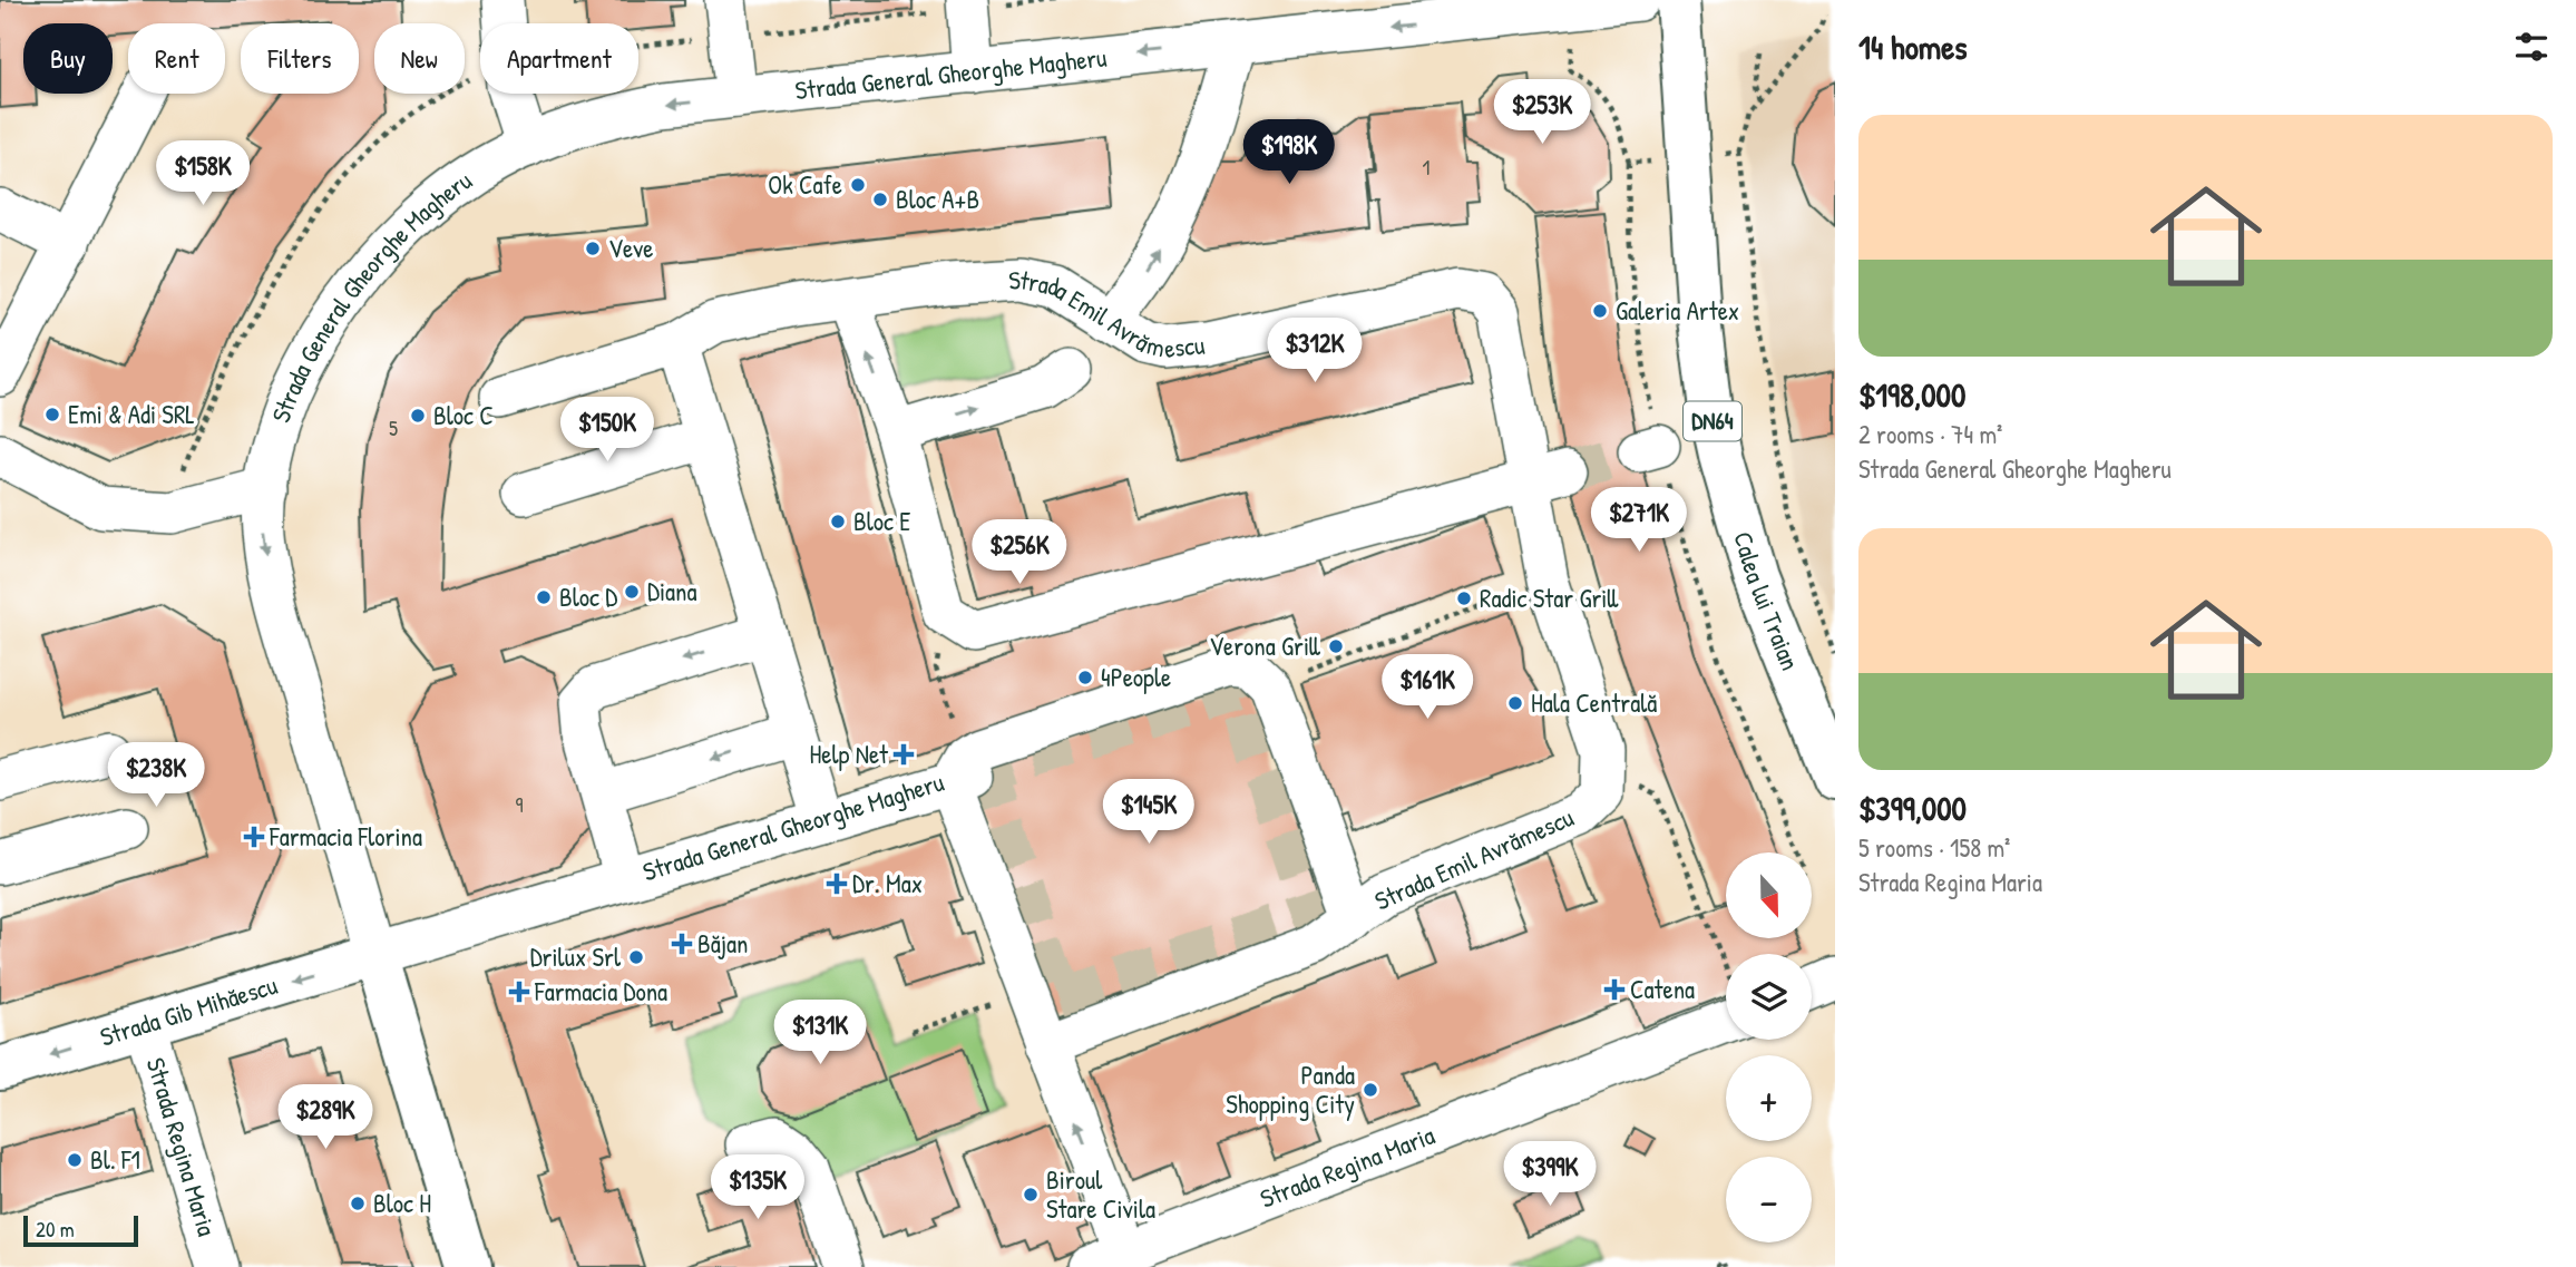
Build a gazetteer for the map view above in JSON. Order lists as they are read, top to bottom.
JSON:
{
  "streets": {
    "main road": [
      "Strada General Gheorghe Magheru",
      "DN64",
      "Calea lui Traian",
      "Strada Gib Mihăescu"
    ],
    "street": ["Strada Emil Avrămescu", "Strada Regina Maria"]
  },
  "crossings": [
    ["Strada General Gheorghe Magheru", "Strada Gib Mihăescu"],
    ["Strada Gib Mihăescu", "Strada Regina Maria"]
  ],
  "one_way": ["Strada Gib Mihăescu"],
  "places": {
    "other": [
      "Ok Cafe",
      "Bloc A+B",
      "Veve",
      "Galeria Artex",
      "Emi & Adi SRL",
      "Bloc C",
      "Bloc E",
      "Diana",
      "Bloc D",
      "Radic Star Grill",
      "Verona Grill",
      "4People",
      "Hala Centrală",
      "Drilux Srl",
      "Panda Shopping City",
      "Bl. F1",
      "Biroul Stare Civila",
      "Bloc H"
    ],
    "health": [
      "Help Net",
      "Farmacia Florina",
      "Dr. Max",
      "Băjan",
      "Catena",
      "Farmacia Dona"
    ]
  },
  "house_numbers": ["1", "5", "9"],
  "scale_bar": "20 m",
  "north": "bottom",
  "page": {
    "heading": "14 homes",
    "chip": [
      "Buy",
      "Rent",
      "Filters",
      "New",
      "Apartment"
    ],
    "price": [
      "$253K",
      "$198K",
      "$158K",
      "$312K",
      "$150K",
      "$271K",
      "$256K",
      "$161K",
      "$238K",
      "$145K",
      "$131K",
      "$289K",
      "$399K",
      "$135K"
    ],
    "list": [
      {
        "name": "$198,000",
        "note": "2 rooms · 74 m² · Strada General Gheorghe Magheru"
      },
      {
        "name": "$399,000",
        "note": "5 rooms · 158 m² · Strada Regina Maria"
      }
    ],
    "map_buttons": ["+", "−"],
    "scale": "20 m"
  }
}
